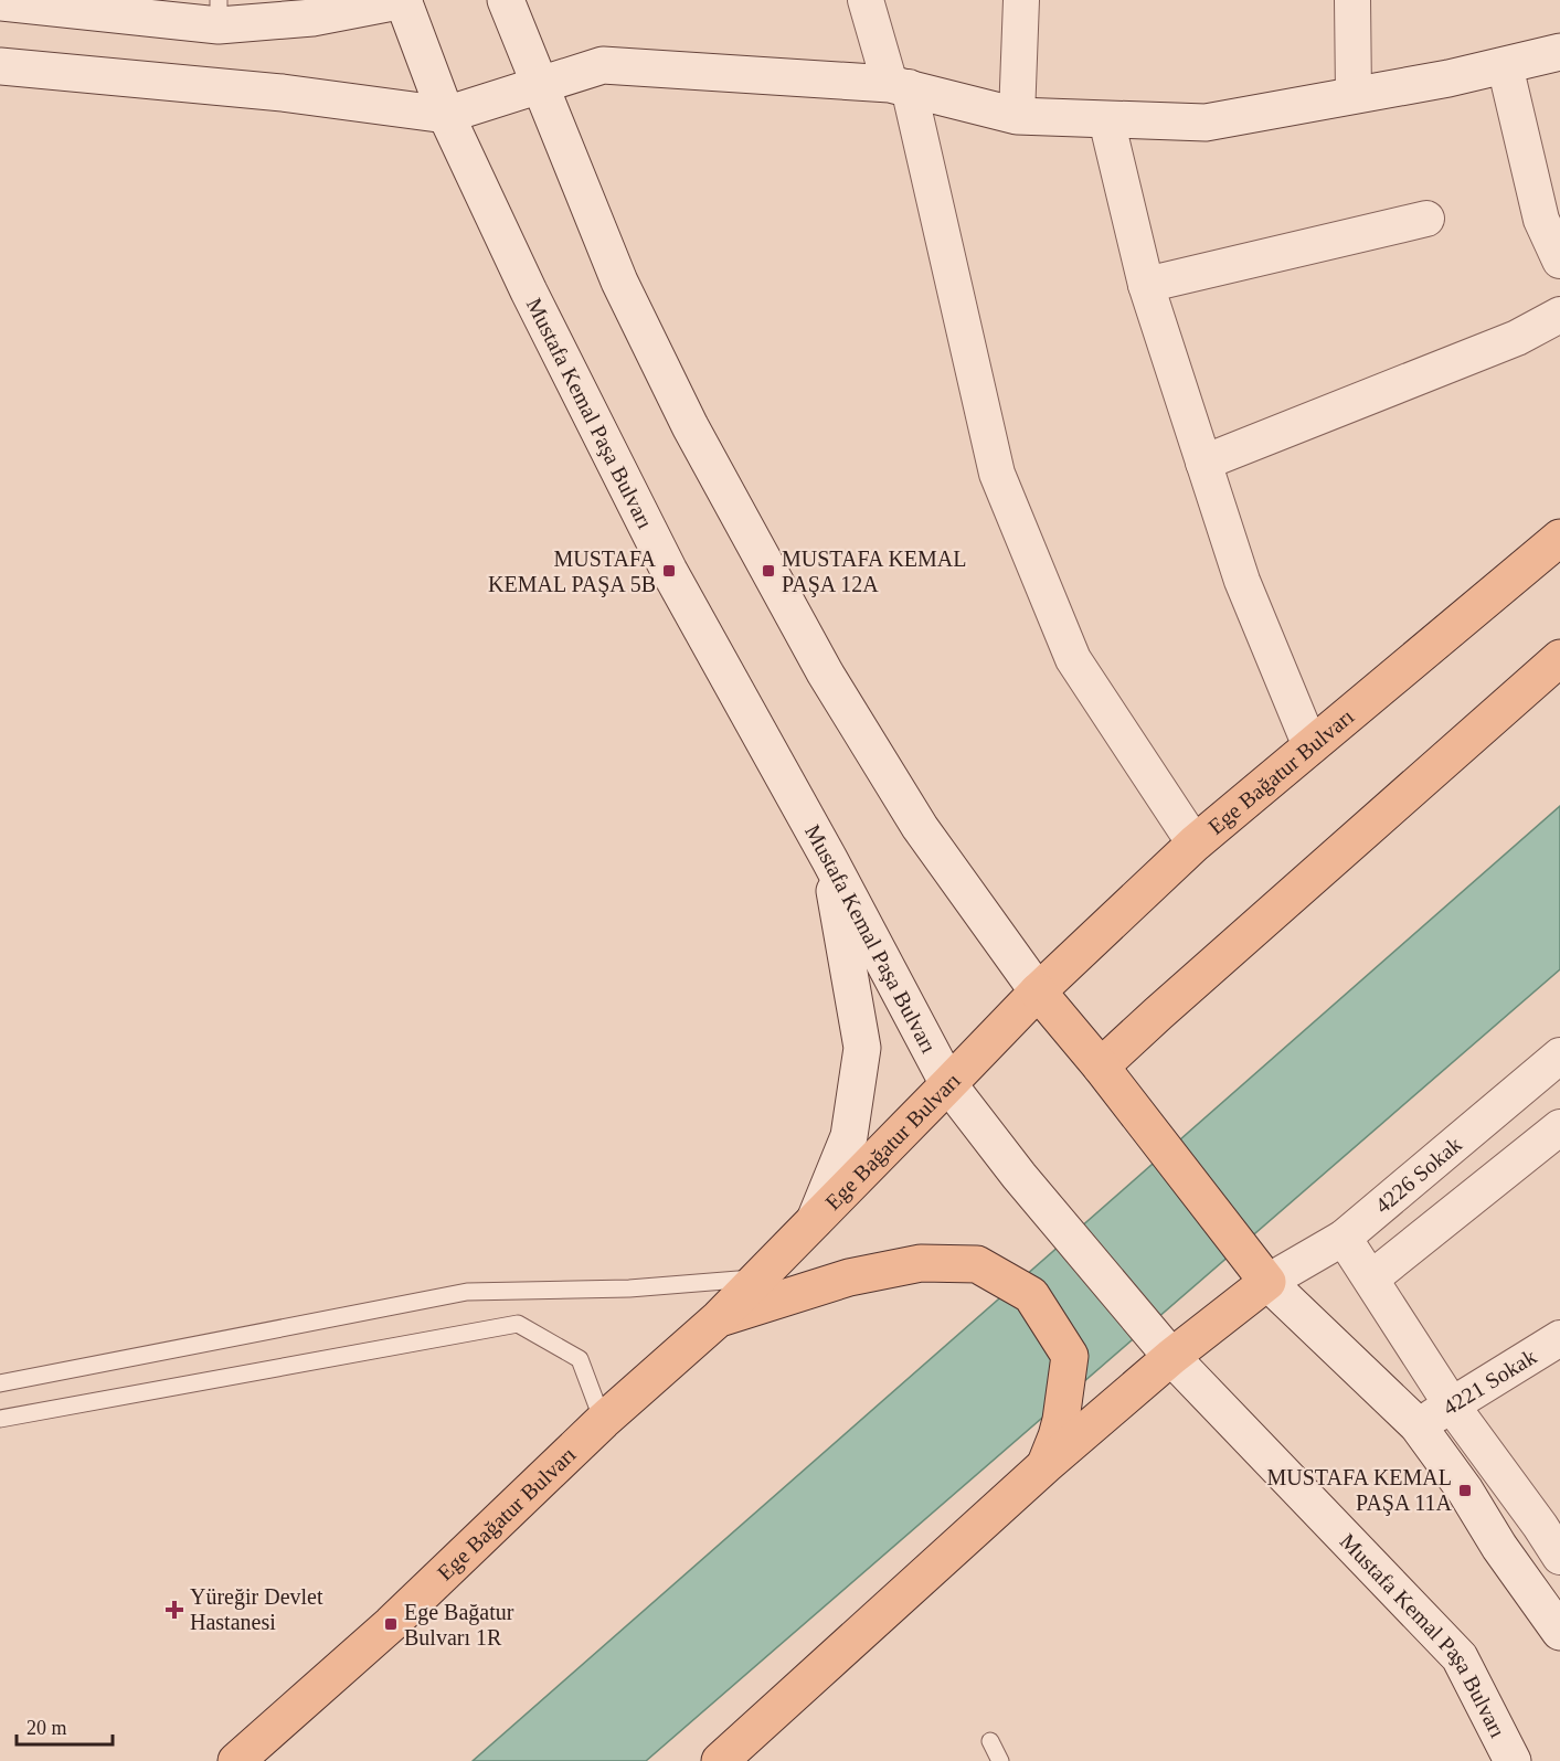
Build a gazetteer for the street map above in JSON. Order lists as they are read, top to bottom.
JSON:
{
  "streets": {
    "main road": ["Mustafa Kemal Paşa Bulvarı", "Ege Bağatur Bulvarı"],
    "street": ["4226 Sokak", "4221 Sokak"]
  },
  "crossings": [
    ["Mustafa Kemal Paşa Bulvarı", "Ege Bağatur Bulvarı"]
  ],
  "places": {
    "transit": [
      "MUSTAFA KEMAL PAŞA 5B",
      "MUSTAFA KEMAL PAŞA 12A",
      "MUSTAFA KEMAL PAŞA 11A",
      "Ege Bağatur Bulvarı 1R"
    ],
    "health": ["Yüreğir Devlet Hastanesi"]
  },
  "scale_bar": "20 m"
}
